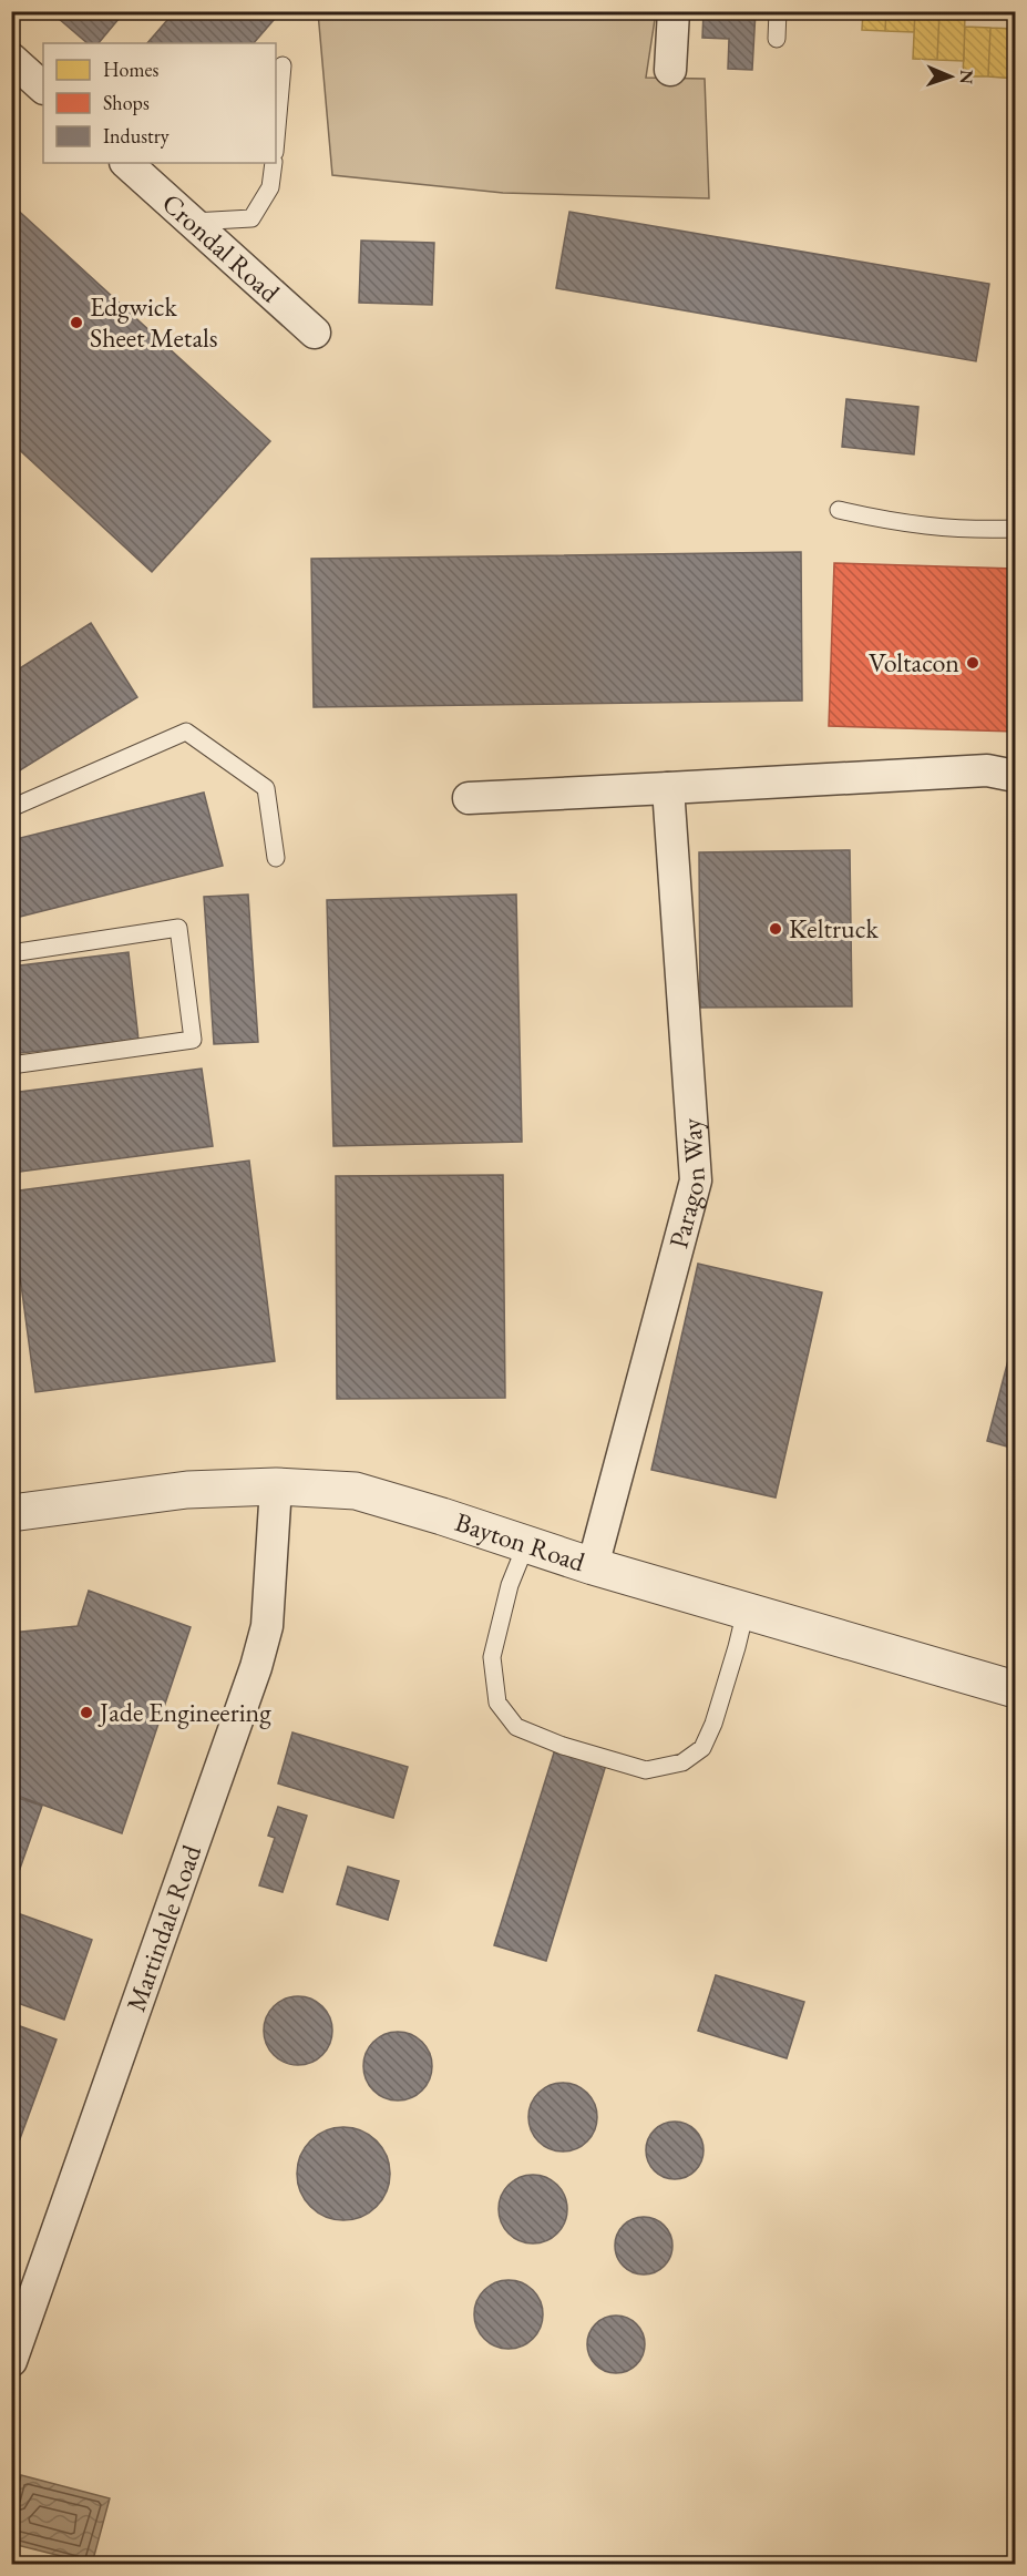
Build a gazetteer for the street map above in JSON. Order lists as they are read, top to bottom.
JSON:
{
  "streets": {
    "street": [
      "Crondal Road",
      "Paragon Way",
      "Bayton Road",
      "Martindale Road"
    ]
  },
  "crossings": [
    ["Paragon Way", "Bayton Road"],
    ["Bayton Road", "Martindale Road"]
  ],
  "places": [
    "Edgwick Sheet Metals",
    "Voltacon",
    "Keltruck",
    "Jade Engineering"
  ],
  "legend": ["Homes", "Shops", "Industry"],
  "north": "right"
}
